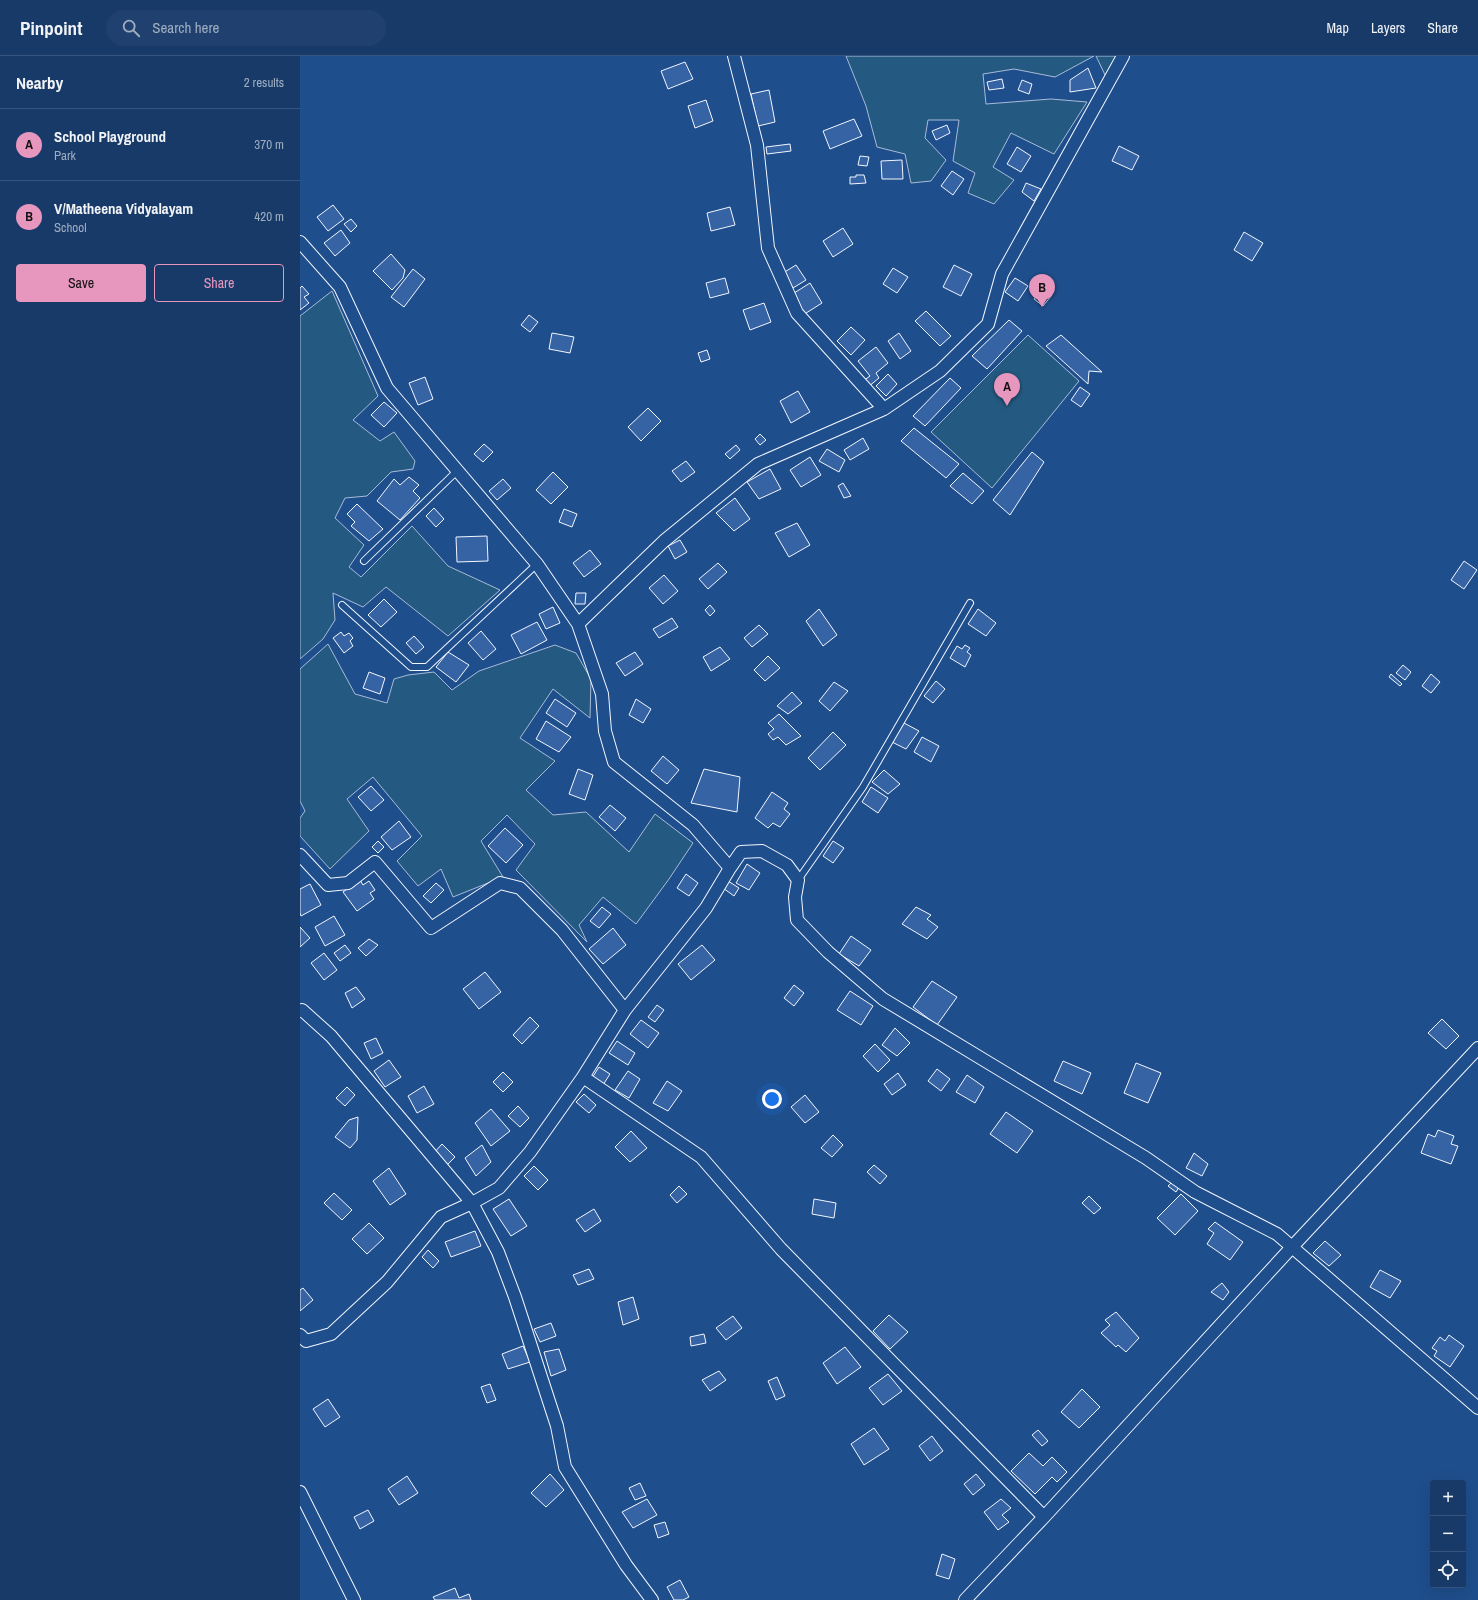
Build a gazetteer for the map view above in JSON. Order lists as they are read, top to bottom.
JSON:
{
  "page": {
    "header": "Pinpoint",
    "search": "Search here",
    "nav": ["Map", "Layers", "Share"],
    "heading": ["Nearby", "2 results"],
    "list": [
      {
        "mark": "A",
        "name": "School Playground",
        "note": "Park",
        "value": "370 m"
      },
      {
        "mark": "B",
        "name": "V/Matheena Vidyalayam",
        "note": "School",
        "value": "420 m"
      }
    ],
    "buttons": ["Save", "Share"],
    "pins": ["B", "A"],
    "map_buttons": ["+", "−"]
  }
}
